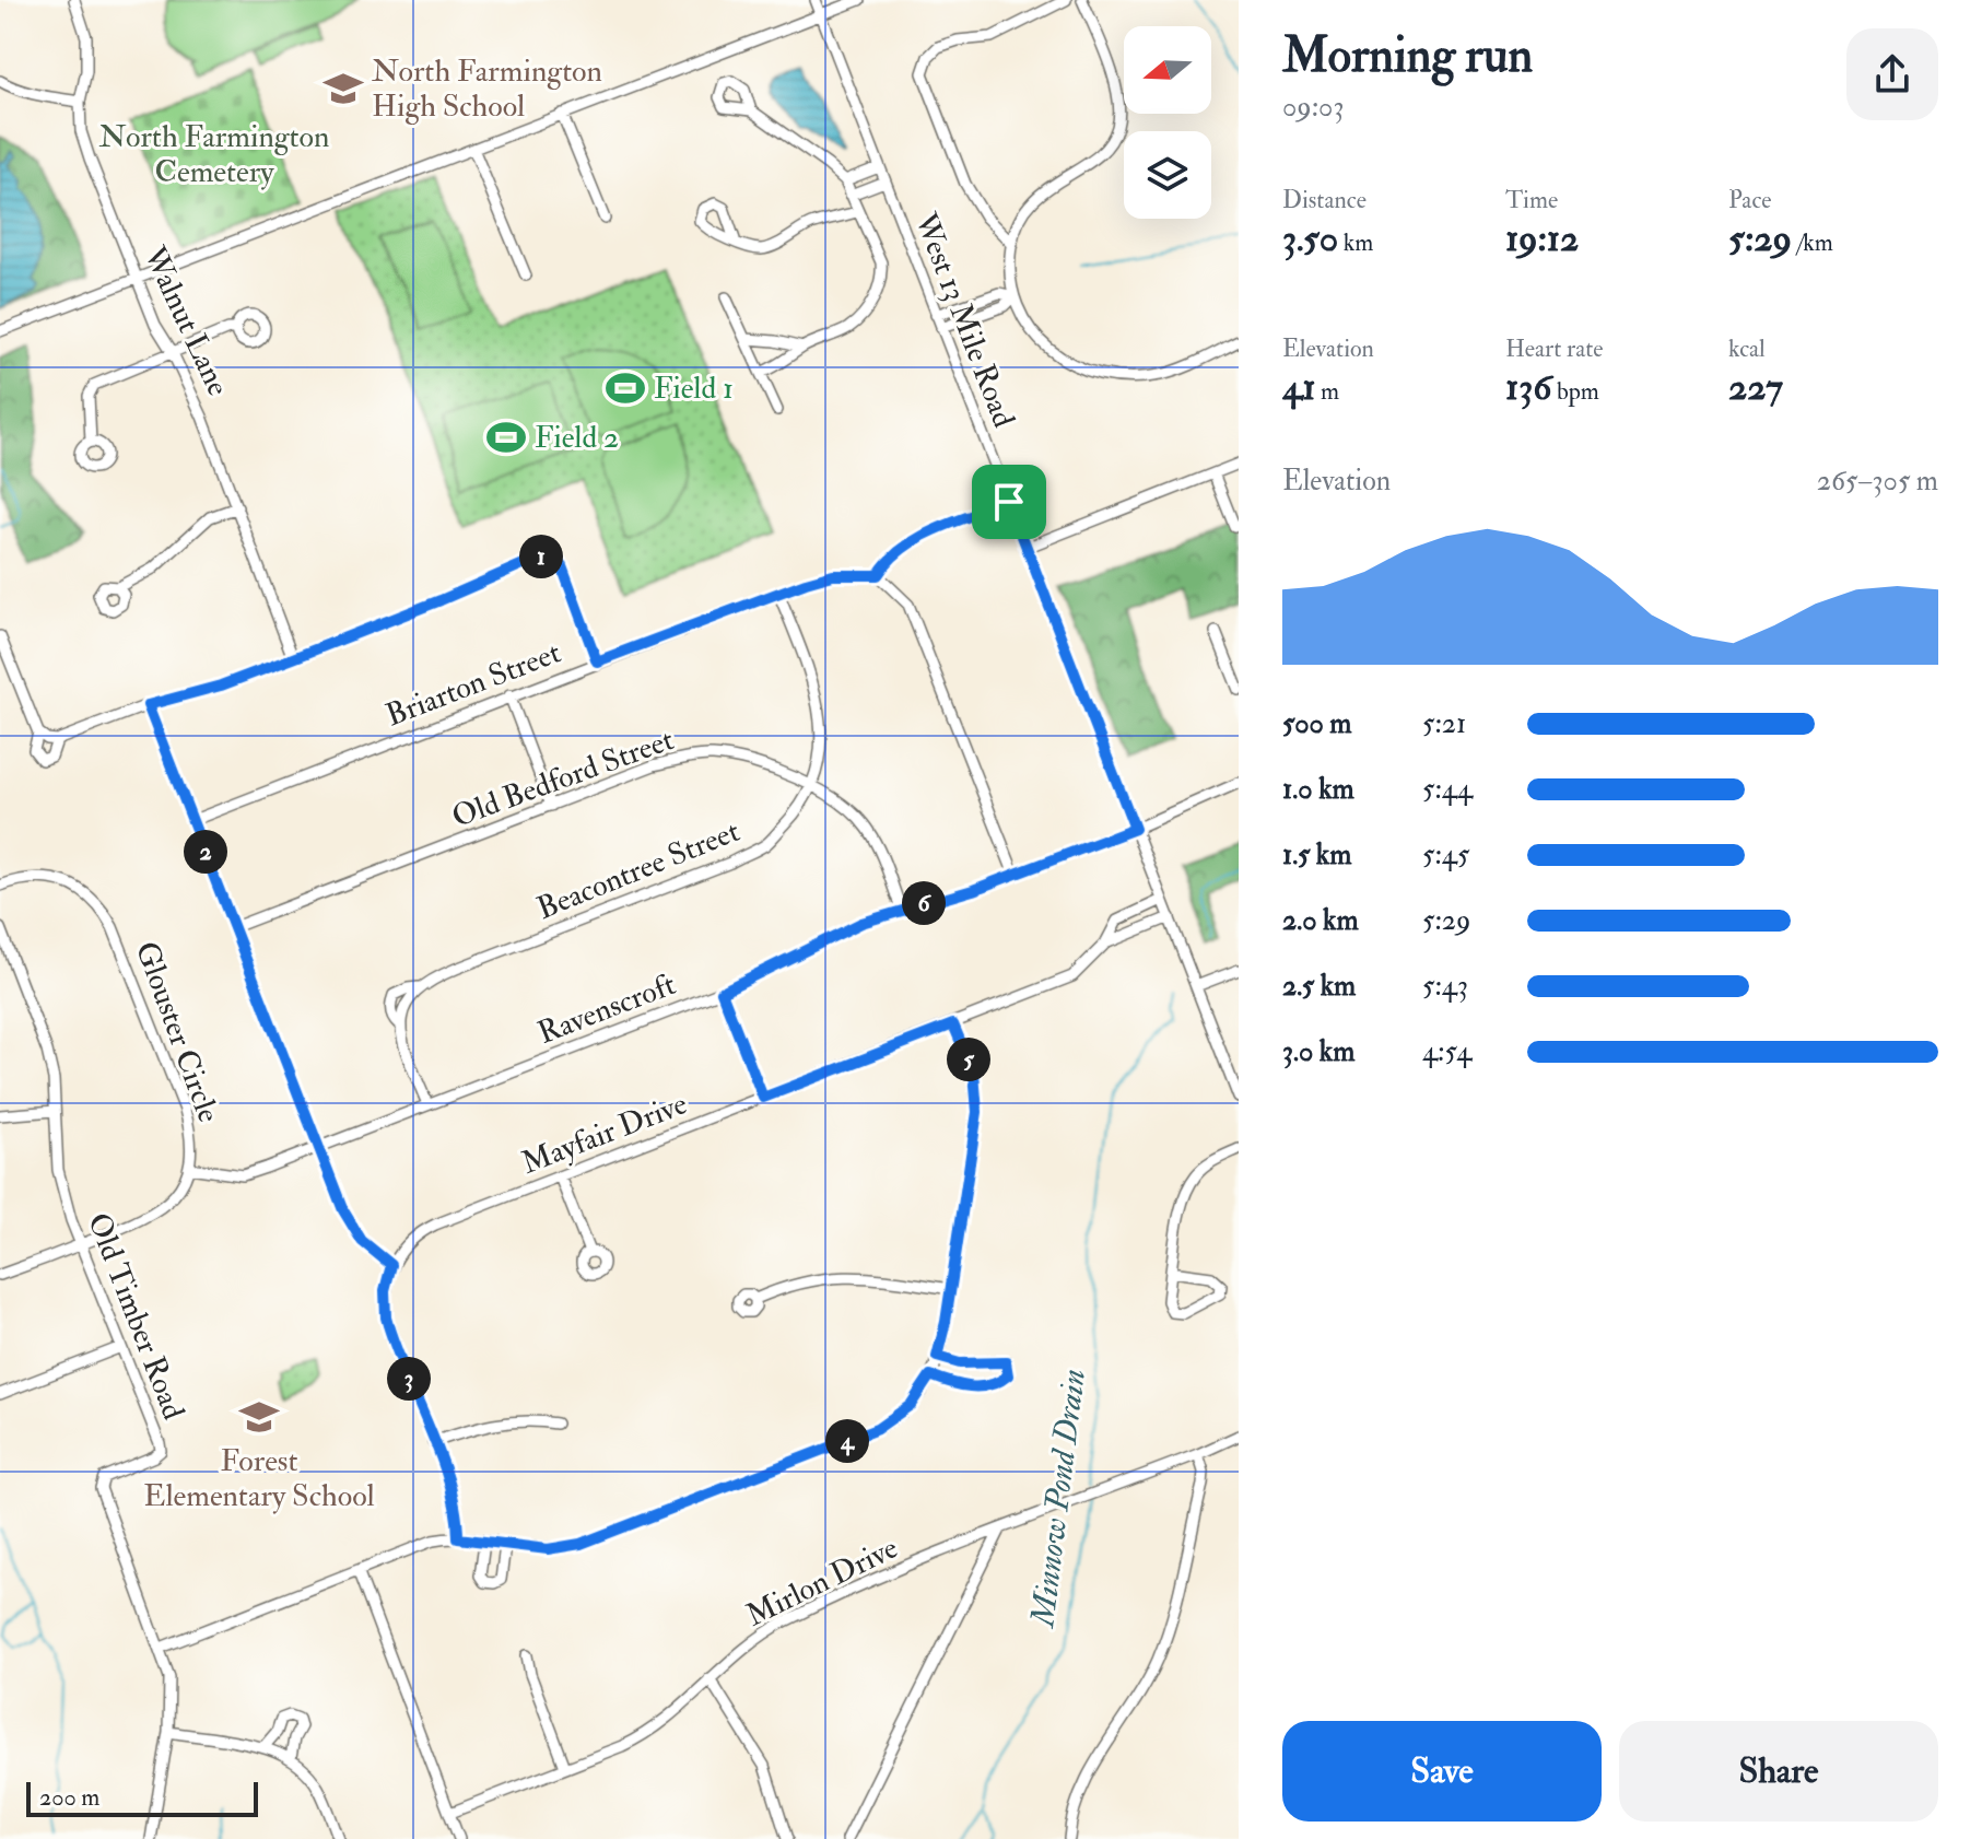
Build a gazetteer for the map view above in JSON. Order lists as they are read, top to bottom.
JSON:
{
  "streets": {
    "street": [
      "West 13 Mile Road",
      "Walnut Lane",
      "Briarton Street",
      "Old Bedford Street",
      "Beacontree Street",
      "Ravenscroft",
      "Glouster Circle",
      "Mayfair Drive",
      "Old Timber Road",
      "Mirlon Drive"
    ]
  },
  "crossings": [
    ["West 13 Mile Road", "Ravenscroft"],
    ["West 13 Mile Road", "Mayfair Drive"],
    ["Briarton Street", "Beacontree Street"],
    ["Old Bedford Street", "Beacontree Street"],
    ["Old Bedford Street", "Ravenscroft"],
    ["Beacontree Street", "Ravenscroft"],
    ["Ravenscroft", "Glouster Circle"],
    ["Glouster Circle", "Old Timber Road"]
  ],
  "water": ["Minnow Pond Drain"],
  "parks": ["North Farmington Cemetery"],
  "places": {
    "school or university": ["North Farmington High School", "Forest Elementary School"],
    "sports": ["Field 1", "Field 2"]
  },
  "scale_bar": "200 m",
  "north": "left",
  "page": {
    "heading": ["Morning run", "09:03"],
    "stats": [
      ["Distance", "3.50 km"],
      ["Time", "19:12"],
      ["Pace", "5:29 /km"],
      ["Elevation", "41 m"],
      ["Heart rate", "136 bpm"],
      ["kcal", "227"]
    ],
    "chart": ["Elevation", "265–305 m"],
    "pins": [
      "1",
      "2",
      "6",
      "5",
      "3",
      "4"
    ],
    "list": [
      {
        "name": "500 m",
        "note": "5:21"
      },
      {
        "name": "1.0 km",
        "note": "5:44"
      },
      {
        "name": "1.5 km",
        "note": "5:45"
      },
      {
        "name": "2.0 km",
        "note": "5:29"
      },
      {
        "name": "2.5 km",
        "note": "5:43"
      },
      {
        "name": "3.0 km",
        "note": "4:54"
      }
    ],
    "buttons": ["Save", "Share"],
    "scale": "200 m"
  }
}
